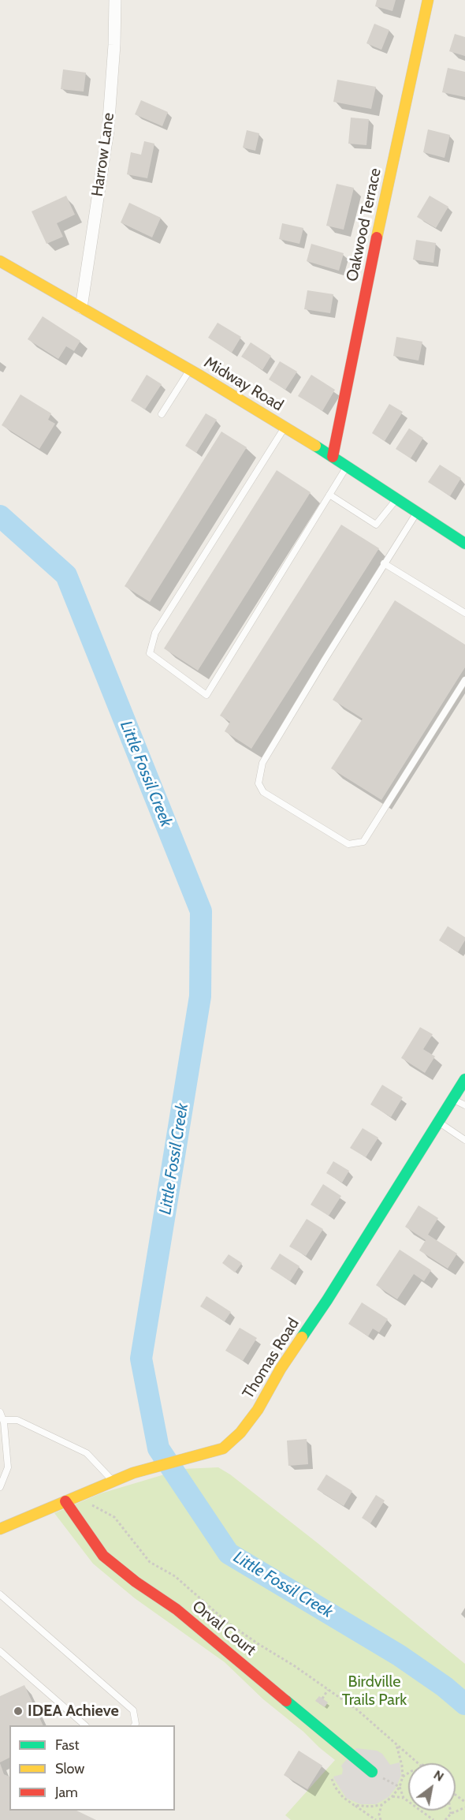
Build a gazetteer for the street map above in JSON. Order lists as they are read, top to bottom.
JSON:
{
  "streets": {
    "street": [
      "Harrow Lane",
      "Oakwood Terrace",
      "Midway Road",
      "Thomas Road",
      "Orval Court"
    ]
  },
  "crossings": [
    ["Harrow Lane", "Midway Road"],
    ["Oakwood Terrace", "Midway Road"],
    ["Thomas Road", "Orval Court"]
  ],
  "water": ["Little Fossil Creek"],
  "parks": ["Birdville Trails Park"],
  "places": ["IDEA Achieve"],
  "legend": ["Fast", "Slow", "Jam"],
  "north": "top right"
}
